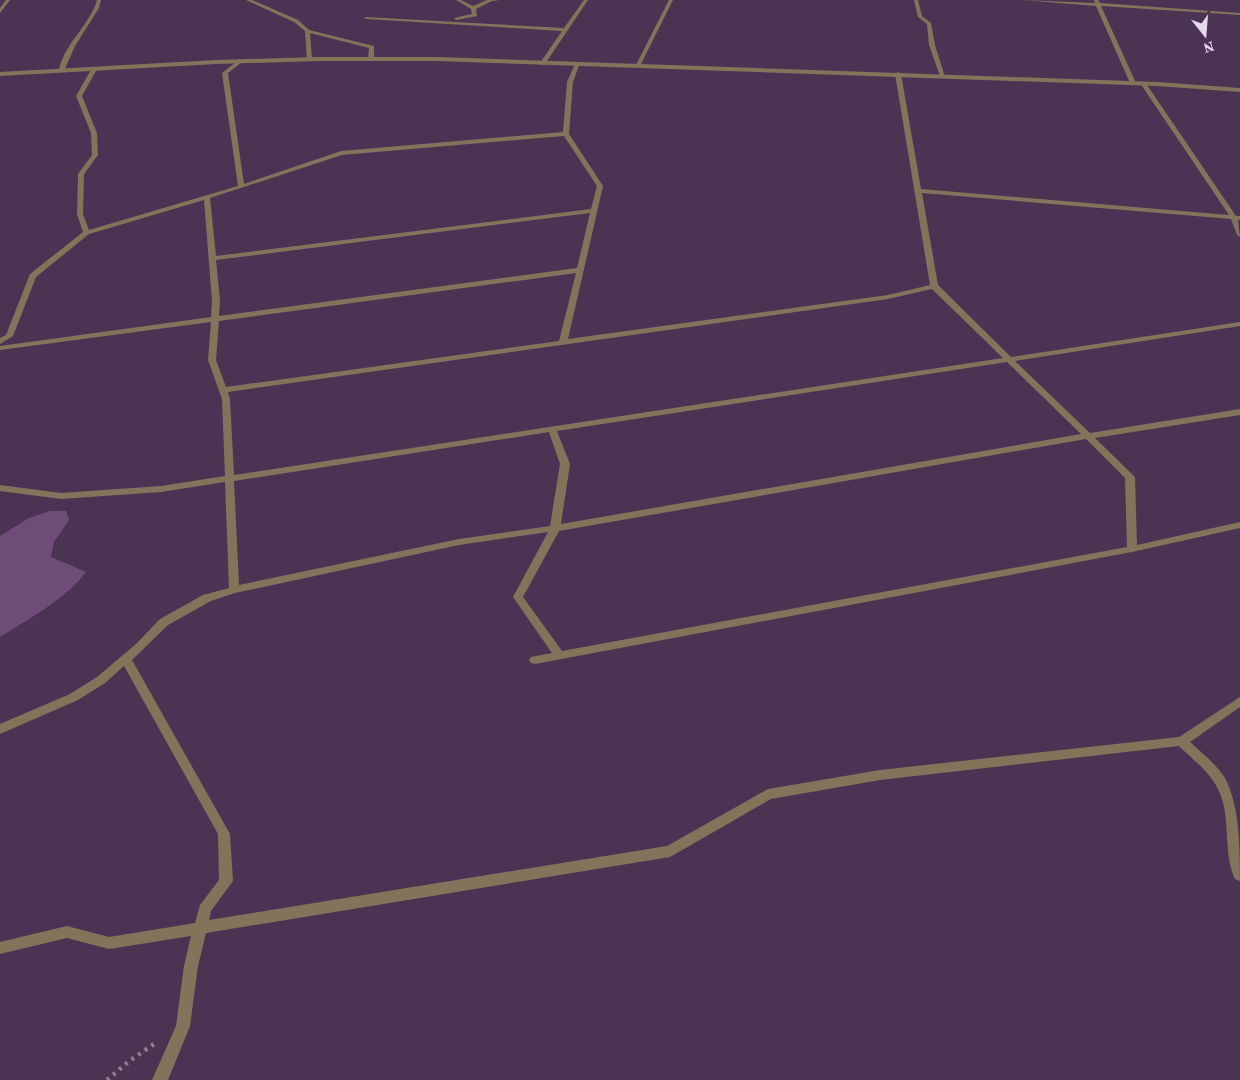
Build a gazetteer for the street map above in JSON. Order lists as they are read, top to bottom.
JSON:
{
  "north": "bottom"
}
